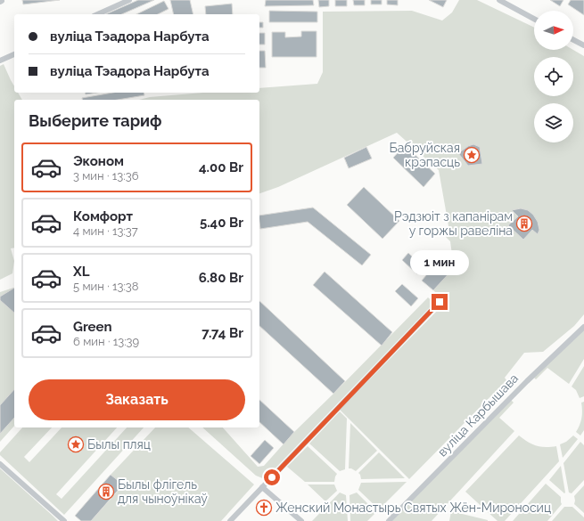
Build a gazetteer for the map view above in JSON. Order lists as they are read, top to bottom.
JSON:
{
  "streets": {
    "street": ["вуліца Карбышава"]
  },
  "places": {
    "place": ["Бабруйская крэпасць", "Былы пляц"],
    "building": ["Рэдзюіт з капанірам у горжы равеліна", "Былы флігель для чыноўнікаў"],
    "church": ["Женский Монастырь Святых Жён-Мироносиц"]
  },
  "north": "right",
  "page": {
    "banner": ["вуліца Тэадора Нарбута", "вуліца Тэадора Нарбута"],
    "heading": "Выберите тариф",
    "list": [
      {
        "name": "Эконом",
        "note": "3 мин · 13:36",
        "value": "4.00 Br"
      },
      {
        "name": "Комфорт",
        "note": "4 мин · 13:37",
        "value": "5.40 Br"
      },
      {
        "name": "XL",
        "note": "5 мин · 13:38",
        "value": "6.80 Br"
      },
      {
        "name": "Green",
        "note": "6 мин · 13:39",
        "value": "7.74 Br"
      }
    ],
    "bubble": "1 мин",
    "buttons": "Заказать"
  }
}
